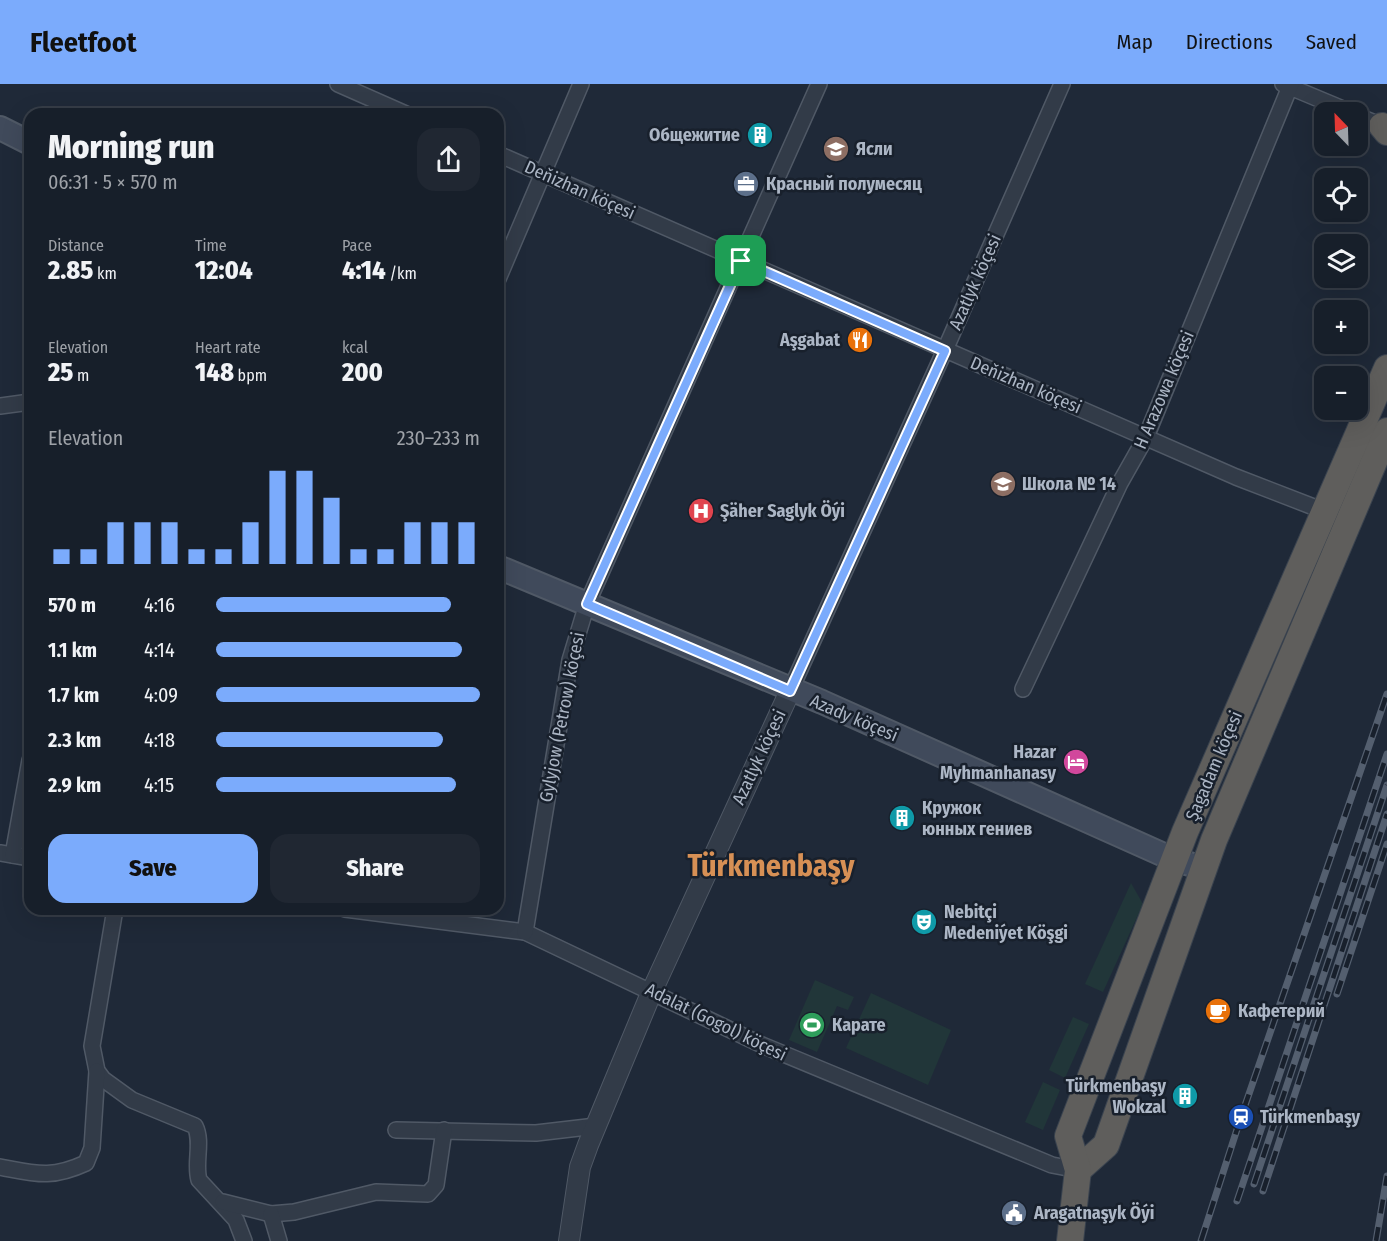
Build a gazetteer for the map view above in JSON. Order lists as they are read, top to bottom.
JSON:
{
  "streets": {
    "highway": ["Şagadam köçesi"],
    "main road": ["Azady köçesi"],
    "street": [
      "Deňizhan köçesi",
      "Azatlyk köçesi",
      "H Arazowa köçesi",
      "Gylyjow (Petrow) köçesi",
      "Adalat (Gogol) köçesi"
    ]
  },
  "crossings": [
    ["Deňizhan köçesi", "Azatlyk köçesi"],
    ["Deňizhan köçesi", "H Arazowa köçesi"],
    ["Deňizhan köçesi", "Gylyjow (Petrow) köçesi"],
    ["Deňizhan köçesi", "Şagadam köçesi"],
    ["Azatlyk köçesi", "Azady köçesi"],
    ["Azatlyk köçesi", "Adalat (Gogol) köçesi"],
    ["Gylyjow (Petrow) köçesi", "Azady köçesi"],
    ["Gylyjow (Petrow) köçesi", "Adalat (Gogol) köçesi"],
    ["Azady köçesi", "Şagadam köçesi"],
    ["Şagadam köçesi", "Adalat (Gogol) köçesi"]
  ],
  "districts": ["Türkmenbaşy"],
  "places": {
    "building": ["Общежитие", "Кружок юнных гениев", "Türkmenbaşy Wokzal"],
    "school or university": ["Ясли", "Школа № 14"],
    "office": ["Красный полумесяц"],
    "restaurant": ["Aşgabat"],
    "hospital": ["Şäher Saglyk Öýi"],
    "hotel": ["Hazar Myhmanhanasy"],
    "theatre": ["Nebitçi Medeniýet Köşgi"],
    "cafe": ["Кафетерий"],
    "sports": ["Карате"],
    "station": ["Türkmenbaşy"],
    "public building": ["Aragatnaşyk Öýi"]
  },
  "north": "top left",
  "page": {
    "header": "Fleetfoot",
    "nav": ["Map", "Directions", "Saved"],
    "map_buttons": ["+", "−"],
    "heading": ["Morning run", "06:31 · 5 × 570 m"],
    "stats": [
      ["Distance", "2.85 km"],
      ["Time", "12:04"],
      ["Pace", "4:14 /km"],
      ["Elevation", "25 m"],
      ["Heart rate", "148 bpm"],
      ["kcal", "200"]
    ],
    "chart": ["Elevation", "230–233 m"],
    "list": [
      {
        "name": "570 m",
        "note": "4:16"
      },
      {
        "name": "1.1 km",
        "note": "4:14"
      },
      {
        "name": "1.7 km",
        "note": "4:09"
      },
      {
        "name": "2.3 km",
        "note": "4:18"
      },
      {
        "name": "2.9 km",
        "note": "4:15"
      }
    ],
    "buttons": ["Save", "Share"]
  }
}
